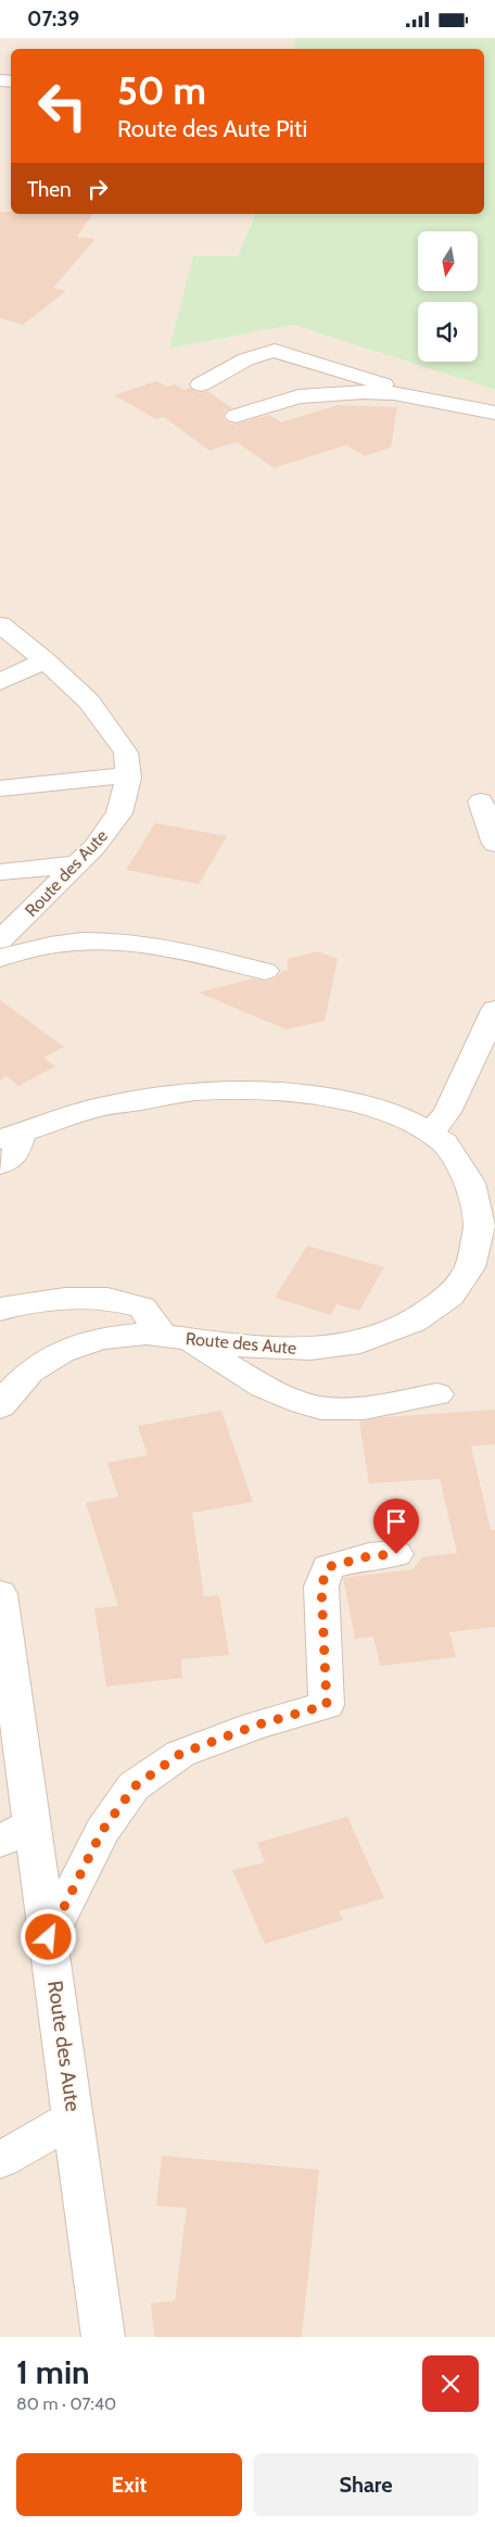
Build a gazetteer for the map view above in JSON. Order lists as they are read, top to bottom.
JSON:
{
  "streets": {
    "street": ["Route des Aute"]
  },
  "north": "bottom",
  "page": {
    "status": "07:39",
    "turn": ["50 m", "Route des Aute Piti"],
    "then": "Then",
    "heading": ["1 min", "80 m · 07:40"],
    "buttons": ["Exit", "Share"]
  }
}
